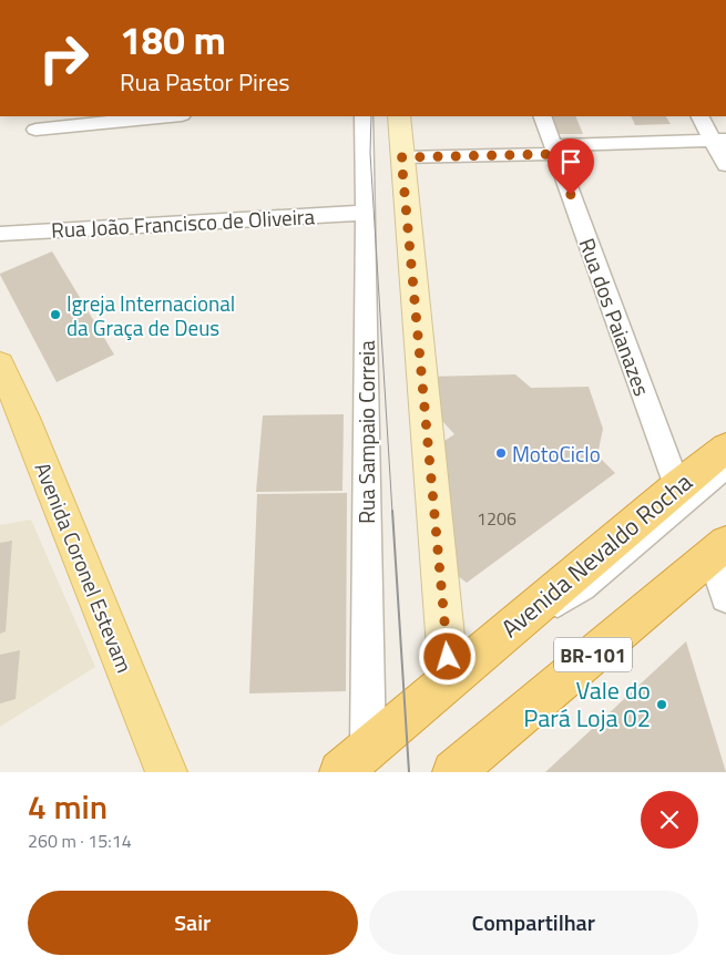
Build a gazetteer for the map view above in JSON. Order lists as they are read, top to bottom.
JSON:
{
  "streets": {
    "highway": ["Avenida Nevaldo Rocha", "BR-101"],
    "main road": ["Avenida Coronel Estevam"],
    "street": ["Rua João Francisco de Oliveira", "Rua dos Paianazes", "Rua Sampaio Correia"]
  },
  "crossings": [
    ["Rua João Francisco de Oliveira", "Rua Sampaio Correia"],
    ["Rua dos Paianazes", "Avenida Nevaldo Rocha"],
    ["Rua Sampaio Correia", "Avenida Nevaldo Rocha"]
  ],
  "places": ["Igreja Internacional da Graça de Deus", "MotoCiclo", "Vale do Pará Loja 02"],
  "house_numbers": ["1206"],
  "page": {
    "turn": ["180 m", "Rua Pastor Pires"],
    "heading": ["4 min", "260 m · 15:14"],
    "buttons": ["Sair", "Compartilhar"]
  }
}
